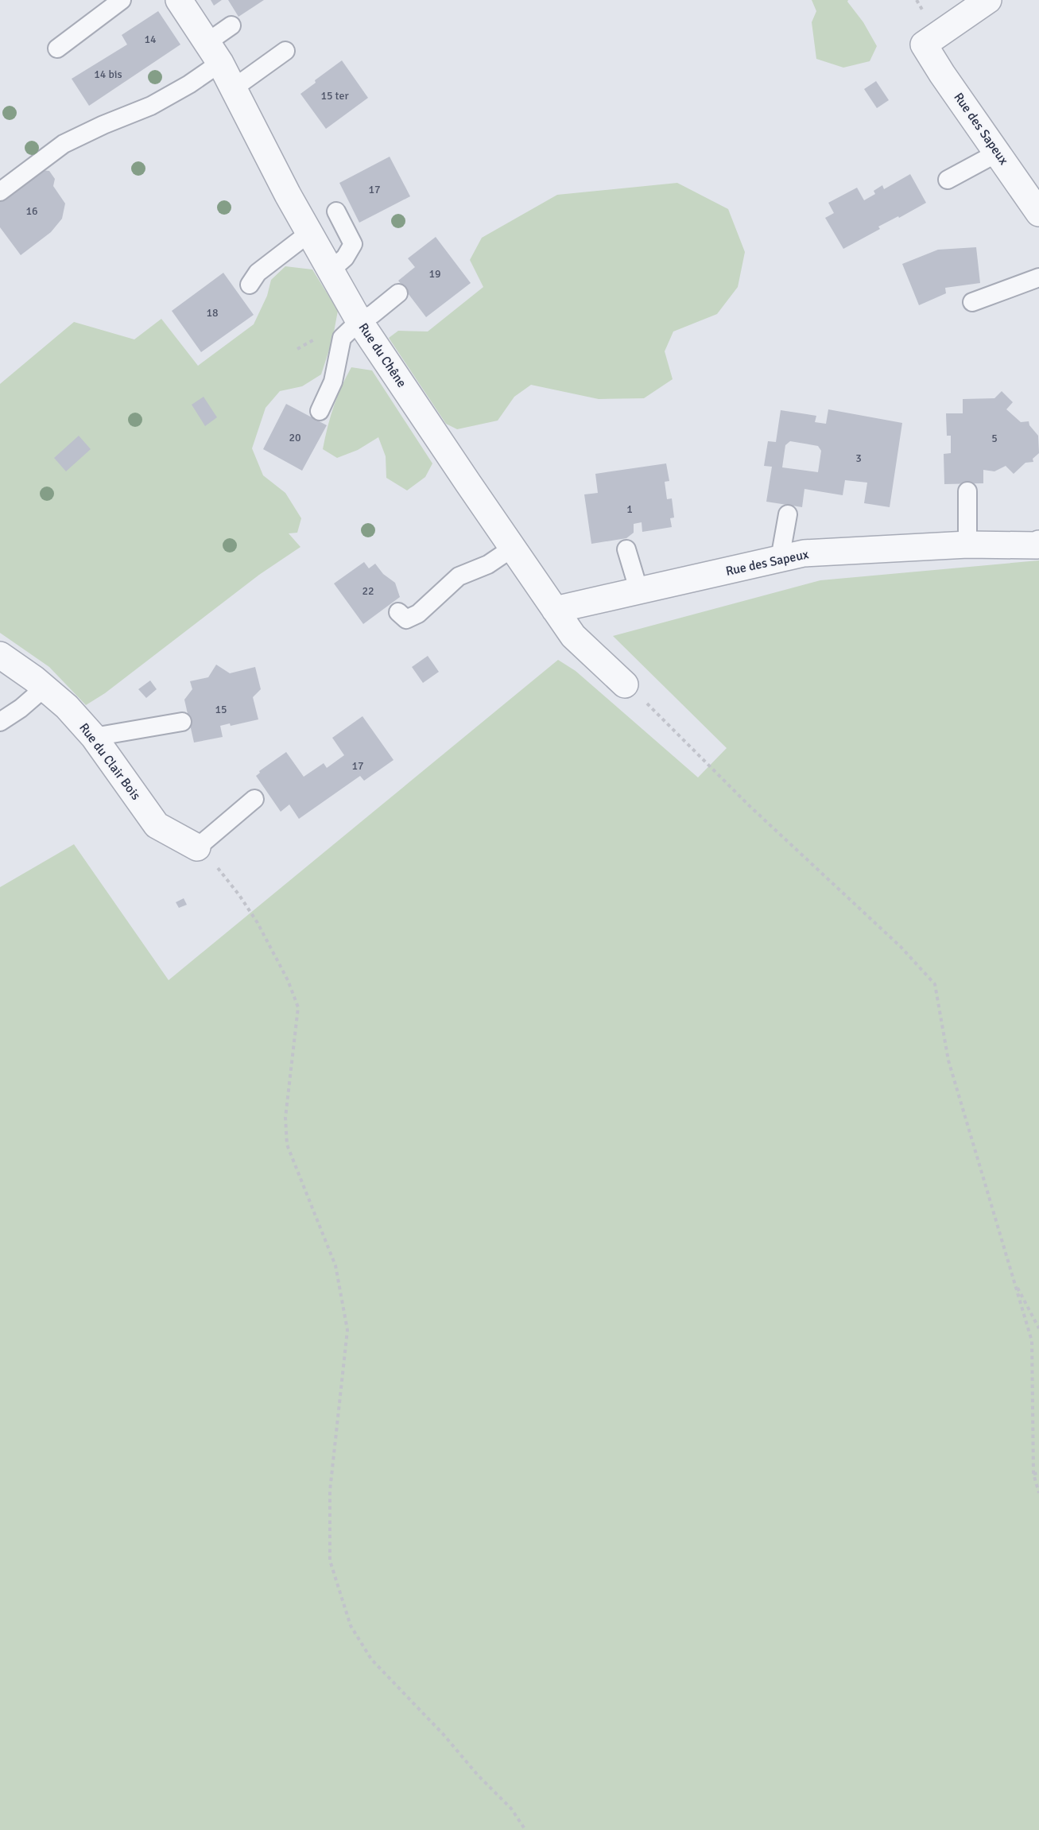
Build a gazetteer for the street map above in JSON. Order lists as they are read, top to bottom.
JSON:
{
  "streets": {
    "street": ["Rue des Sapeux", "Rue du Chêne", "Rue du Clair Bois"]
  },
  "crossings": [
    ["Rue des Sapeux", "Rue du Chêne"]
  ],
  "house_numbers": [
    "14",
    "14 bis",
    "15 ter",
    "17",
    "16",
    "19",
    "18",
    "20",
    "5",
    "3",
    "1",
    "22",
    "15",
    "17"
  ]
}
